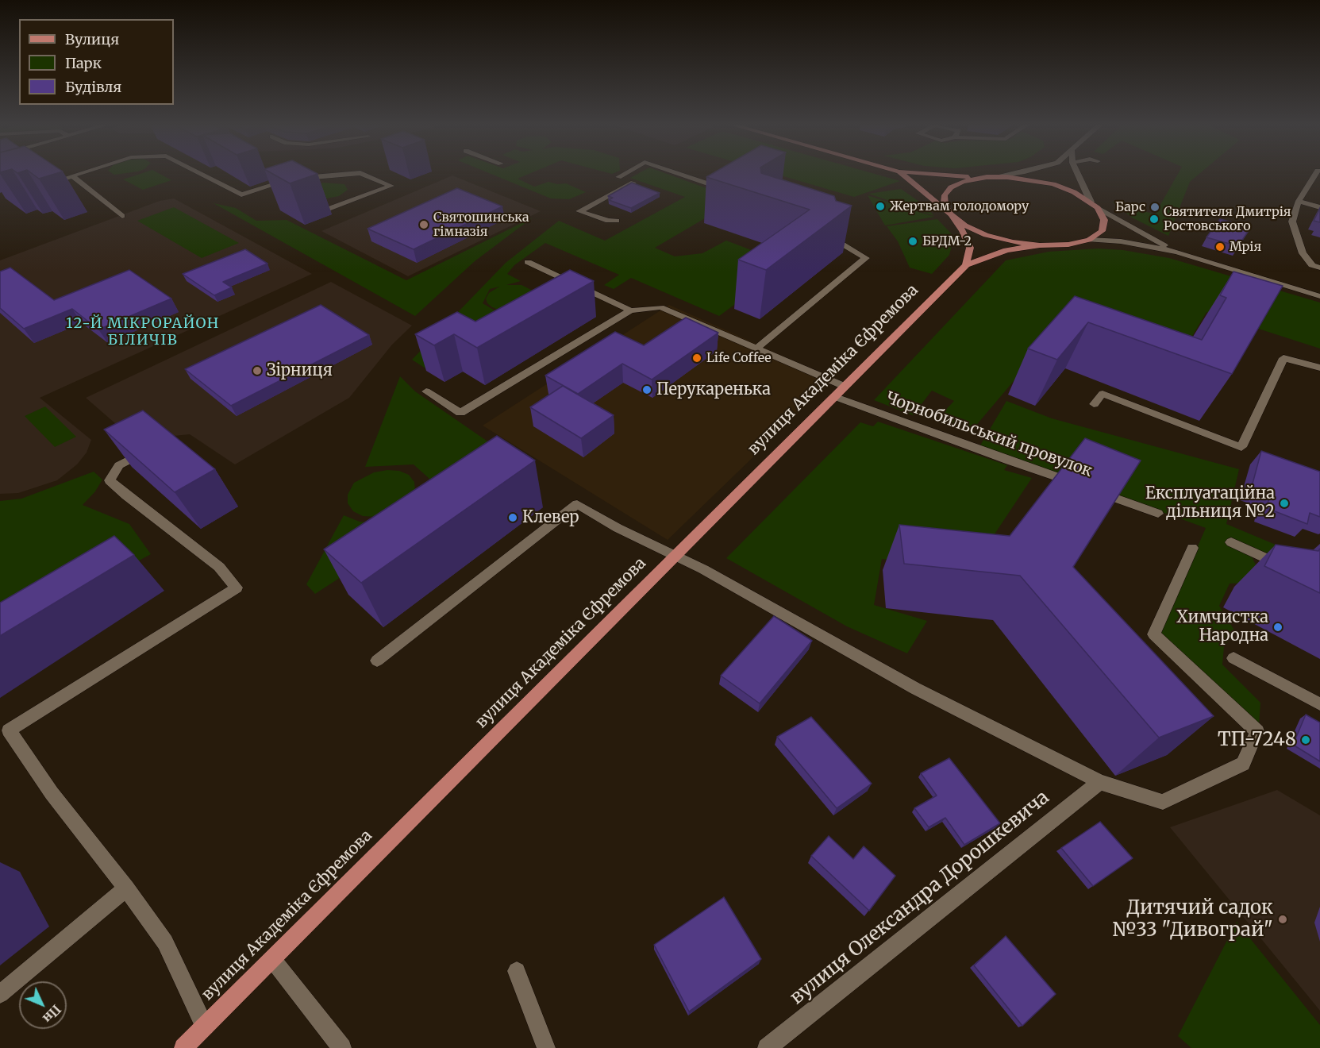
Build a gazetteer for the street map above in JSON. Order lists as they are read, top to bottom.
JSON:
{
  "streets": {
    "main road": ["вулиця Академіка Єфремова"],
    "street": ["Чорнобильський провулок", "вулиця Олександра Дорошкевича"]
  },
  "crossings": [
    ["вулиця Академіка Єфремова", "Чорнобильський провулок"]
  ],
  "districts": ["12-Й МІКРОРАЙОН БІЛИЧІВ"],
  "places": [
    "Жертвам голодомору",
    "Барс",
    "Святителя Дмитрія Ростовського",
    "Святошинська гімназія",
    "БРДМ-2",
    "Мрія",
    "Life Coffee",
    "Зірниця",
    "Перукаренька",
    "Експлуатаційна дільниця №2",
    "Клевер",
    "Химчистка Народна",
    "ТП-7248",
    "Дитячий садок №33 \"Дивограй\""
  ],
  "legend": ["Вулиця", "Парк", "Будівля"],
  "north": "bottom right"
}
